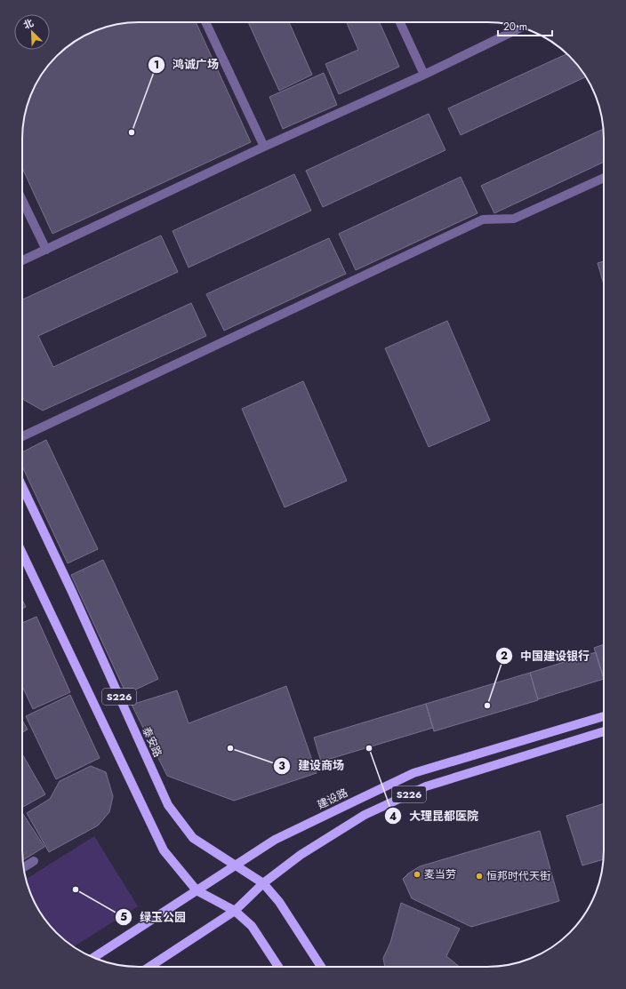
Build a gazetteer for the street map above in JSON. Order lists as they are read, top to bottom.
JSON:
{
  "streets": {
    "main road": ["S226", "泰安路", "建设路"]
  },
  "crossings": [
    ["S226", "泰安路"],
    ["S226", "建设路"],
    ["泰安路", "建设路"]
  ],
  "places": [
    "鸿诚广场",
    "中国建设银行",
    "建设商场",
    "大理昆都医院",
    "麦当劳",
    "恒邦时代天街",
    "绿玉公园"
  ],
  "scale_bar": "20 m",
  "north": "top left"
}
